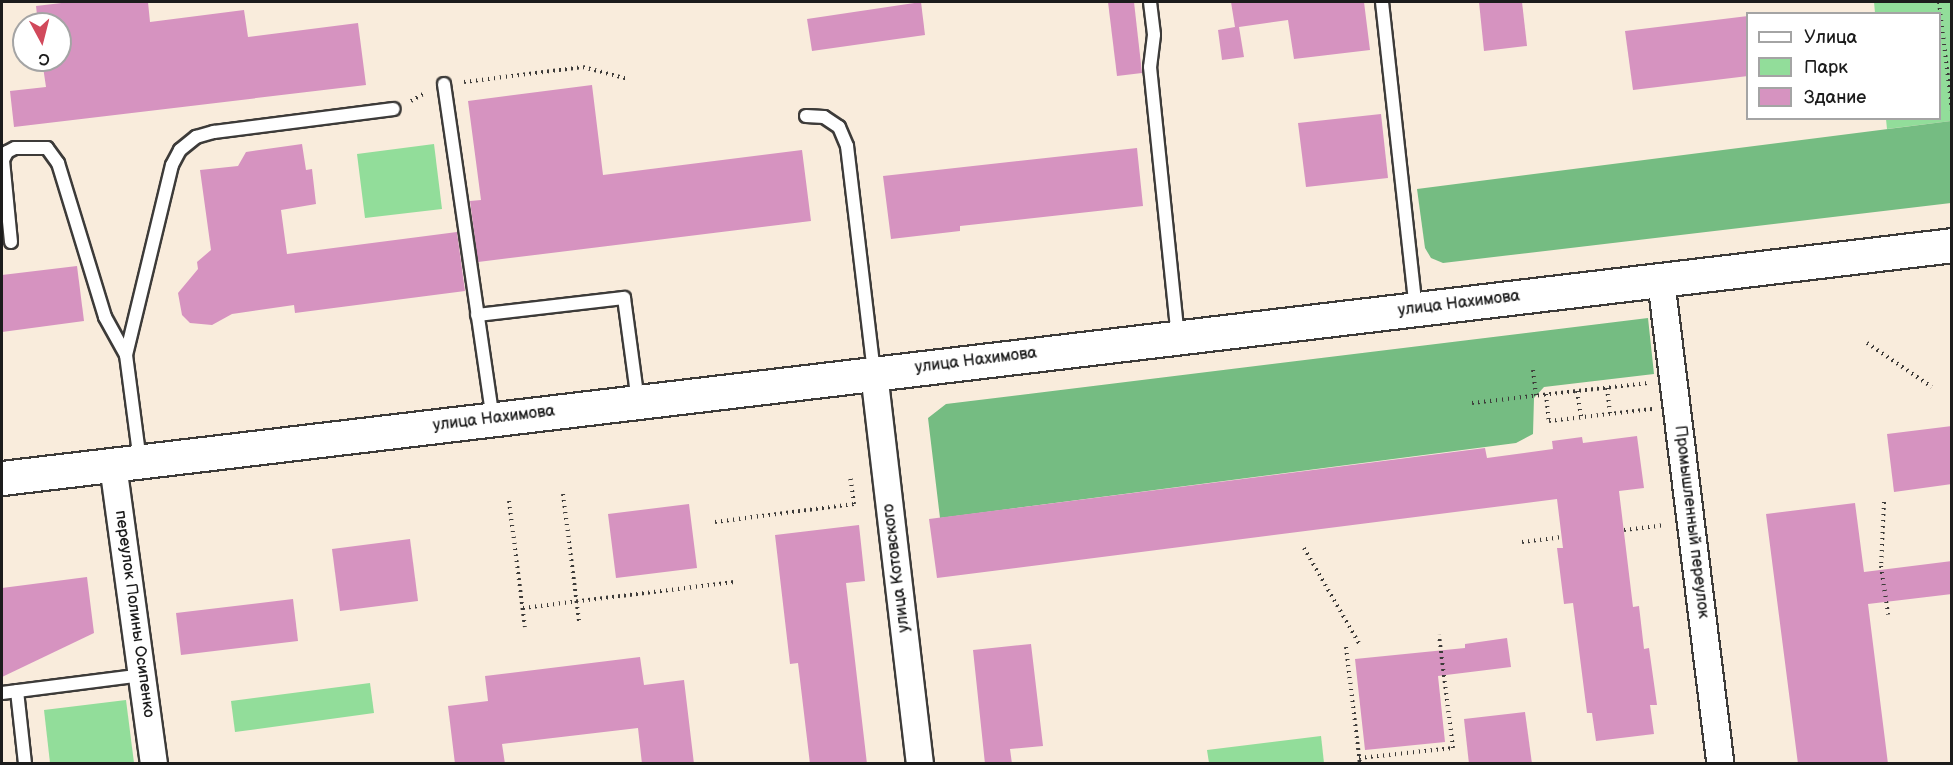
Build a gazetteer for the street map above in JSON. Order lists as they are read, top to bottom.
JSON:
{
  "streets": {
    "main road": ["улица Нахимова"],
    "street": ["Промышленный переулок", "улица Котовского", "переулок Полины Осипенко"]
  },
  "crossings": [
    ["улица Нахимова", "Промышленный переулок"],
    ["улица Нахимова", "улица Котовского"],
    ["улица Нахимова", "переулок Полины Осипенко"]
  ],
  "legend": ["Улица", "Парк", "Здание"],
  "north": "bottom"
}
